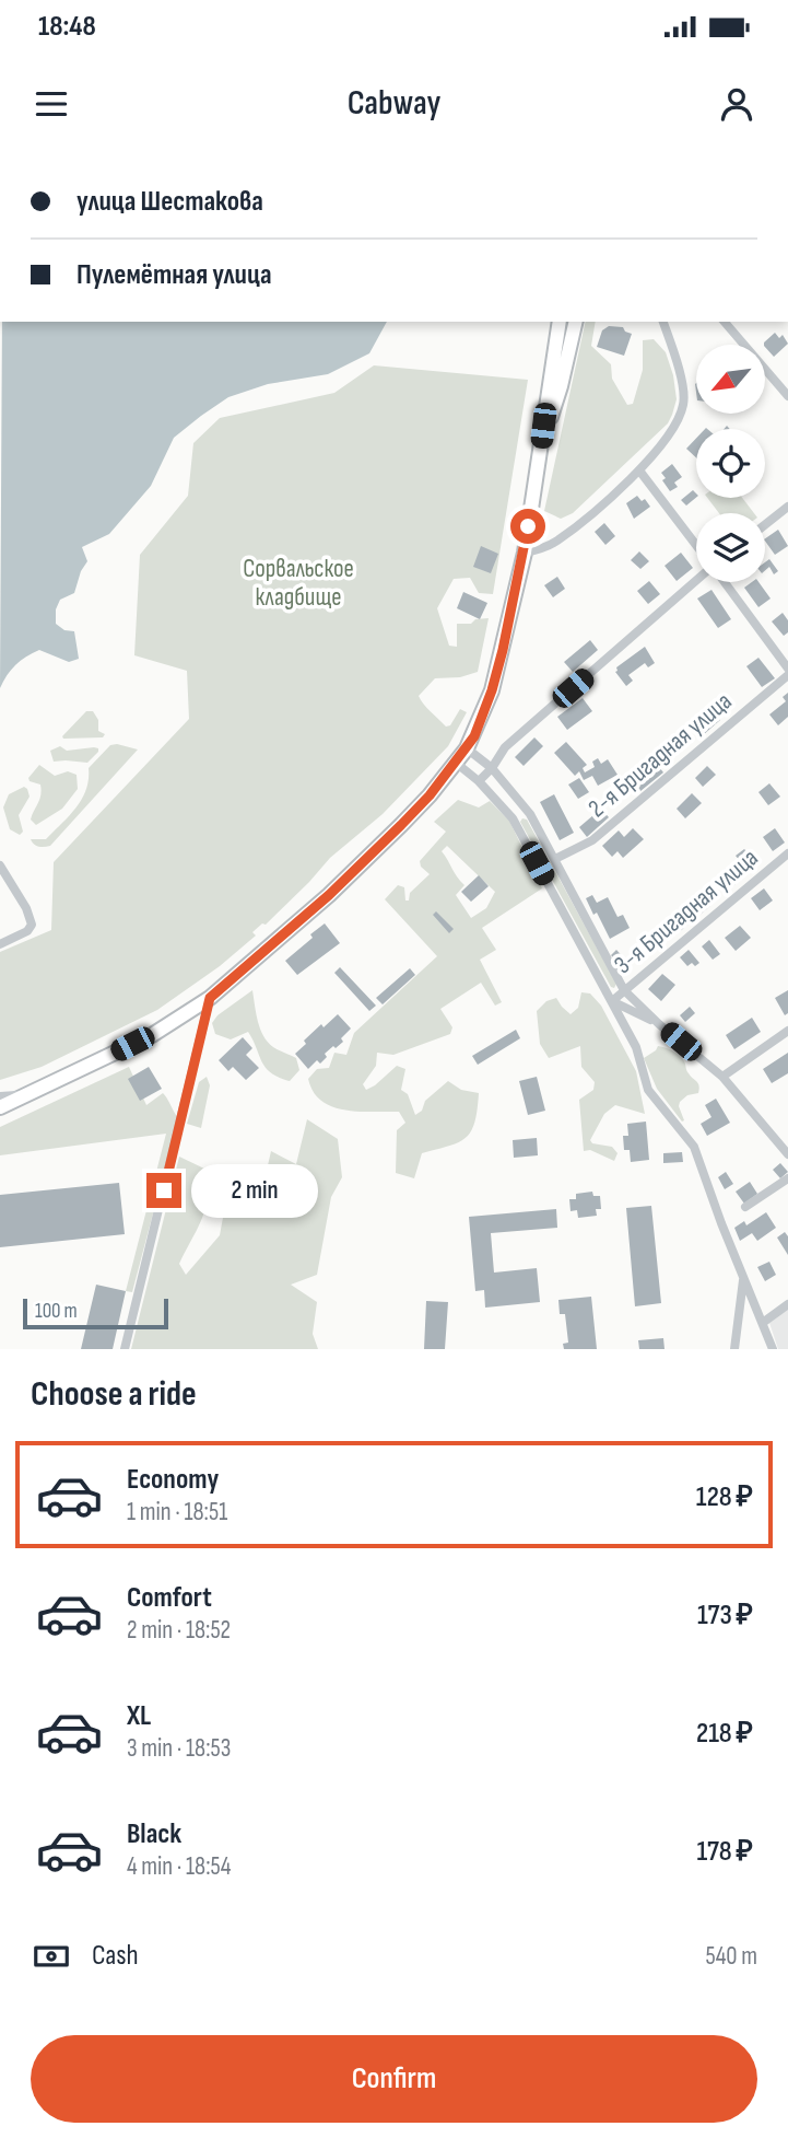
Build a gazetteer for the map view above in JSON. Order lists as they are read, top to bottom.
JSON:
{
  "streets": {
    "street": ["2-я Бригадная улица", "3-я Бригадная улица"]
  },
  "parks": ["Сорвальское кладбище"],
  "scale_bar": "100 m",
  "north": "bottom left",
  "page": {
    "status": "18:48",
    "header": "Cabway",
    "banner": ["улица Шестакова", "Пулемётная улица"],
    "bubble": "2 min",
    "scale": "100 m",
    "heading": "Choose a ride",
    "list": [
      {
        "name": "Economy",
        "note": "1 min · 18:51",
        "value": "128 ₽"
      },
      {
        "name": "Comfort",
        "note": "2 min · 18:52",
        "value": "173 ₽"
      },
      {
        "name": "XL",
        "note": "3 min · 18:53",
        "value": "218 ₽"
      },
      {
        "name": "Black",
        "note": "4 min · 18:54",
        "value": "178 ₽"
      }
    ],
    "pay": ["Cash", "540 m"],
    "buttons": "Confirm"
  }
}
